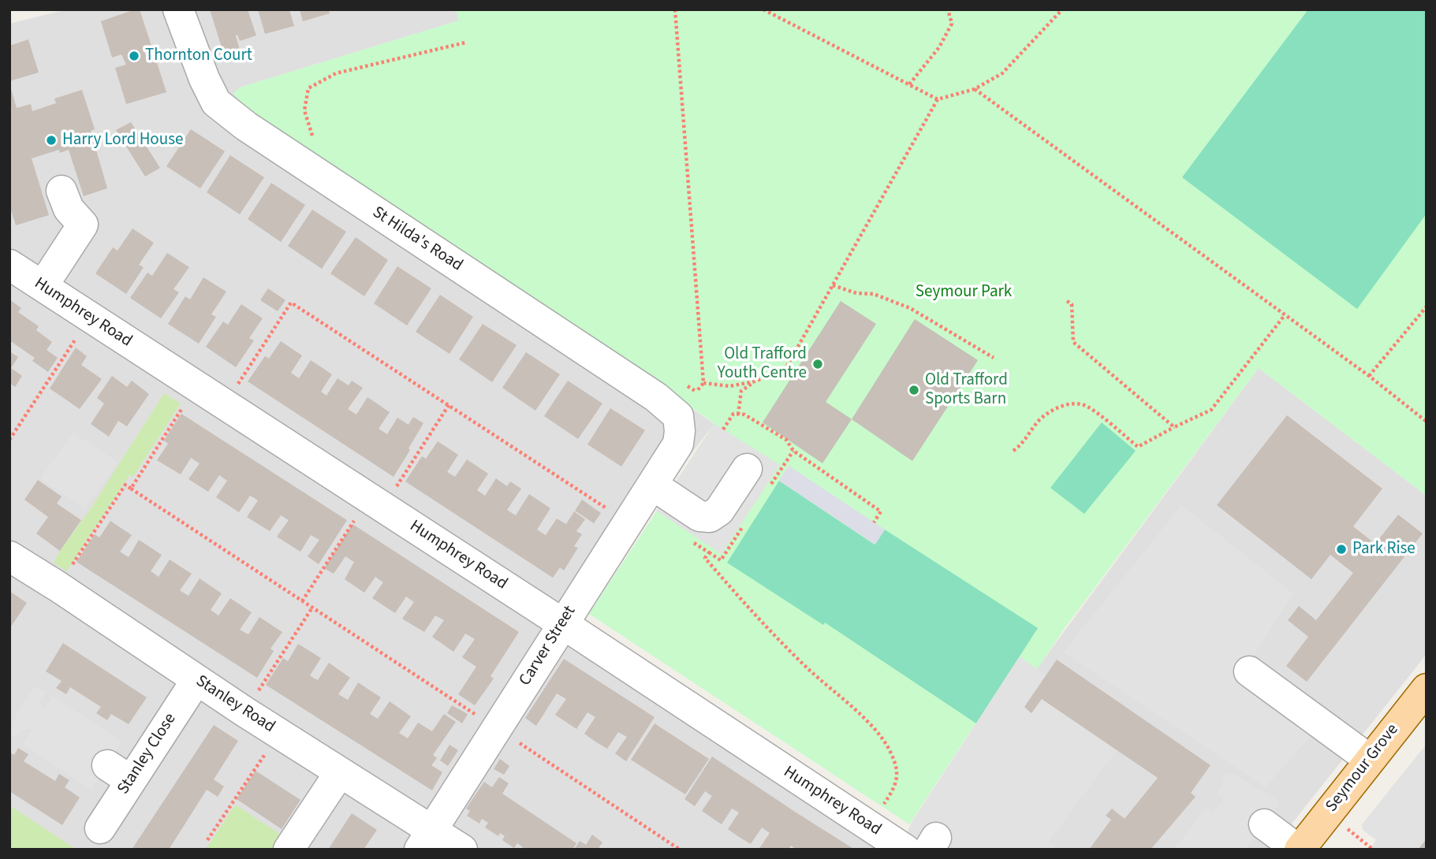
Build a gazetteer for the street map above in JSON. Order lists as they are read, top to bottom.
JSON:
{
  "streets": {
    "main road": ["Seymour Grove"],
    "street": [
      "St Hilda's Road",
      "Humphrey Road",
      "Carver Street",
      "Stanley Road",
      "Stanley Close"
    ]
  },
  "crossings": [
    ["St Hilda's Road", "Carver Street"],
    ["Humphrey Road", "Carver Street"],
    ["Carver Street", "Stanley Road"],
    ["Stanley Road", "Stanley Close"]
  ],
  "parks": ["Seymour Park"],
  "places": [
    "Thornton Court",
    "Harry Lord House",
    "Old Trafford Youth Centre",
    "Old Trafford Sports Barn",
    "Park Rise"
  ]
}
